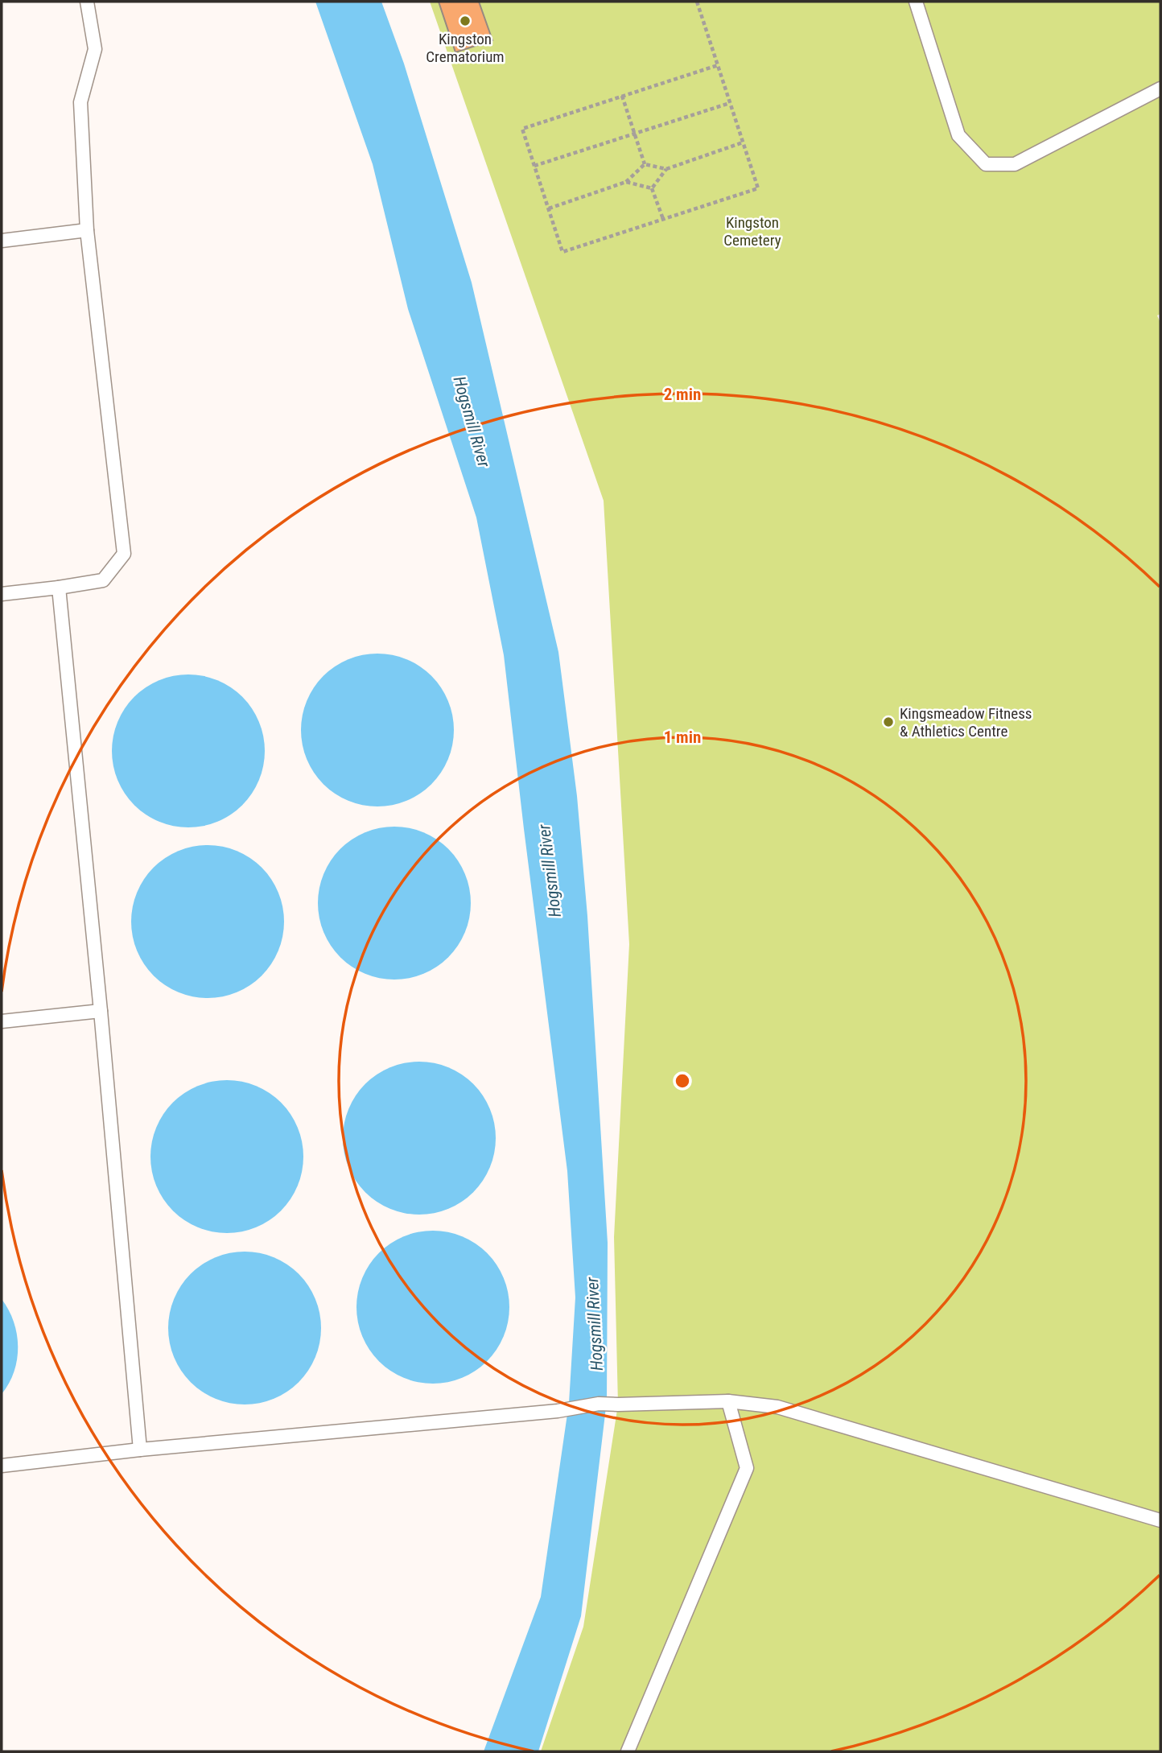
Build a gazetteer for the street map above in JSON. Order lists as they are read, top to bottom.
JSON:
{
  "water": ["Hogsmill River"],
  "parks": ["Kingston Cemetery"],
  "places": ["Kingston Crematorium", "Kingsmeadow Fitness & Athletics Centre"],
  "rings": ["2 min", "1 min"]
}
